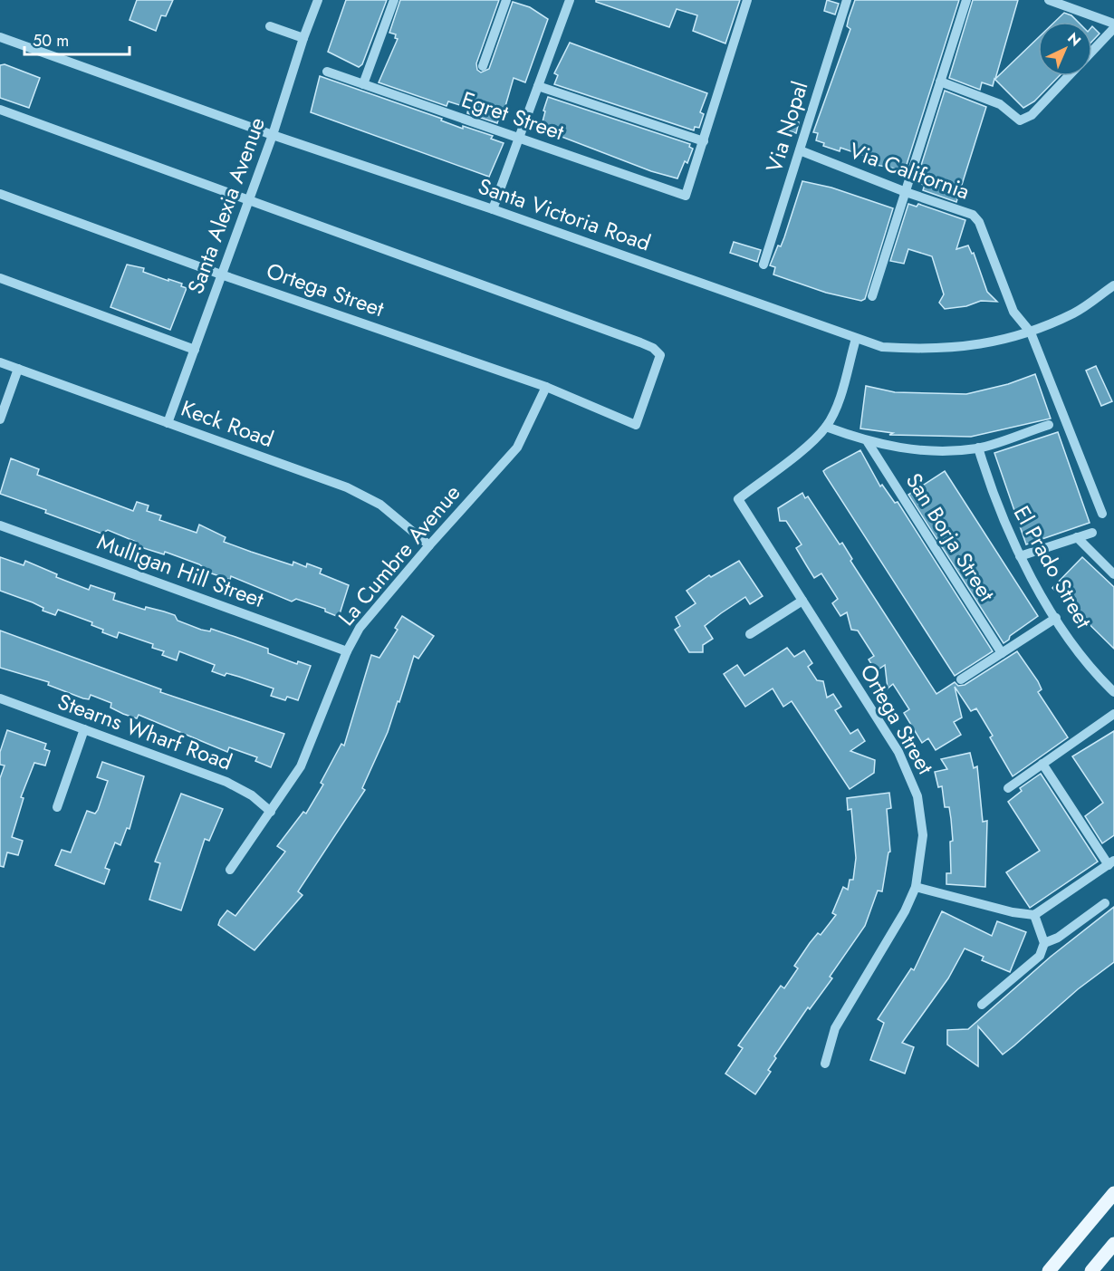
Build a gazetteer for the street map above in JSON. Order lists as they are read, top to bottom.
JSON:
{
  "streets": {
    "street": [
      "Egret Street",
      "Via Nopal",
      "Via California",
      "Santa Alexia Avenue",
      "Santa Victoria Road",
      "Ortega Street",
      "Keck Road",
      "San Borja Street",
      "La Cumbre Avenue",
      "El Prado Street",
      "Mulligan Hill Street",
      "Stearns Wharf Road"
    ]
  },
  "crossings": [
    ["Via Nopal", "Via California"],
    ["Via California", "Santa Victoria Road"],
    ["Santa Alexia Avenue", "Santa Victoria Road"],
    ["Santa Alexia Avenue", "Ortega Street"],
    ["Santa Alexia Avenue", "Keck Road"],
    ["Ortega Street", "La Cumbre Avenue"],
    ["Keck Road", "La Cumbre Avenue"],
    ["La Cumbre Avenue", "Mulligan Hill Street"],
    ["La Cumbre Avenue", "Stearns Wharf Road"]
  ],
  "scale_bar": "50 m",
  "north": "top right"
}
